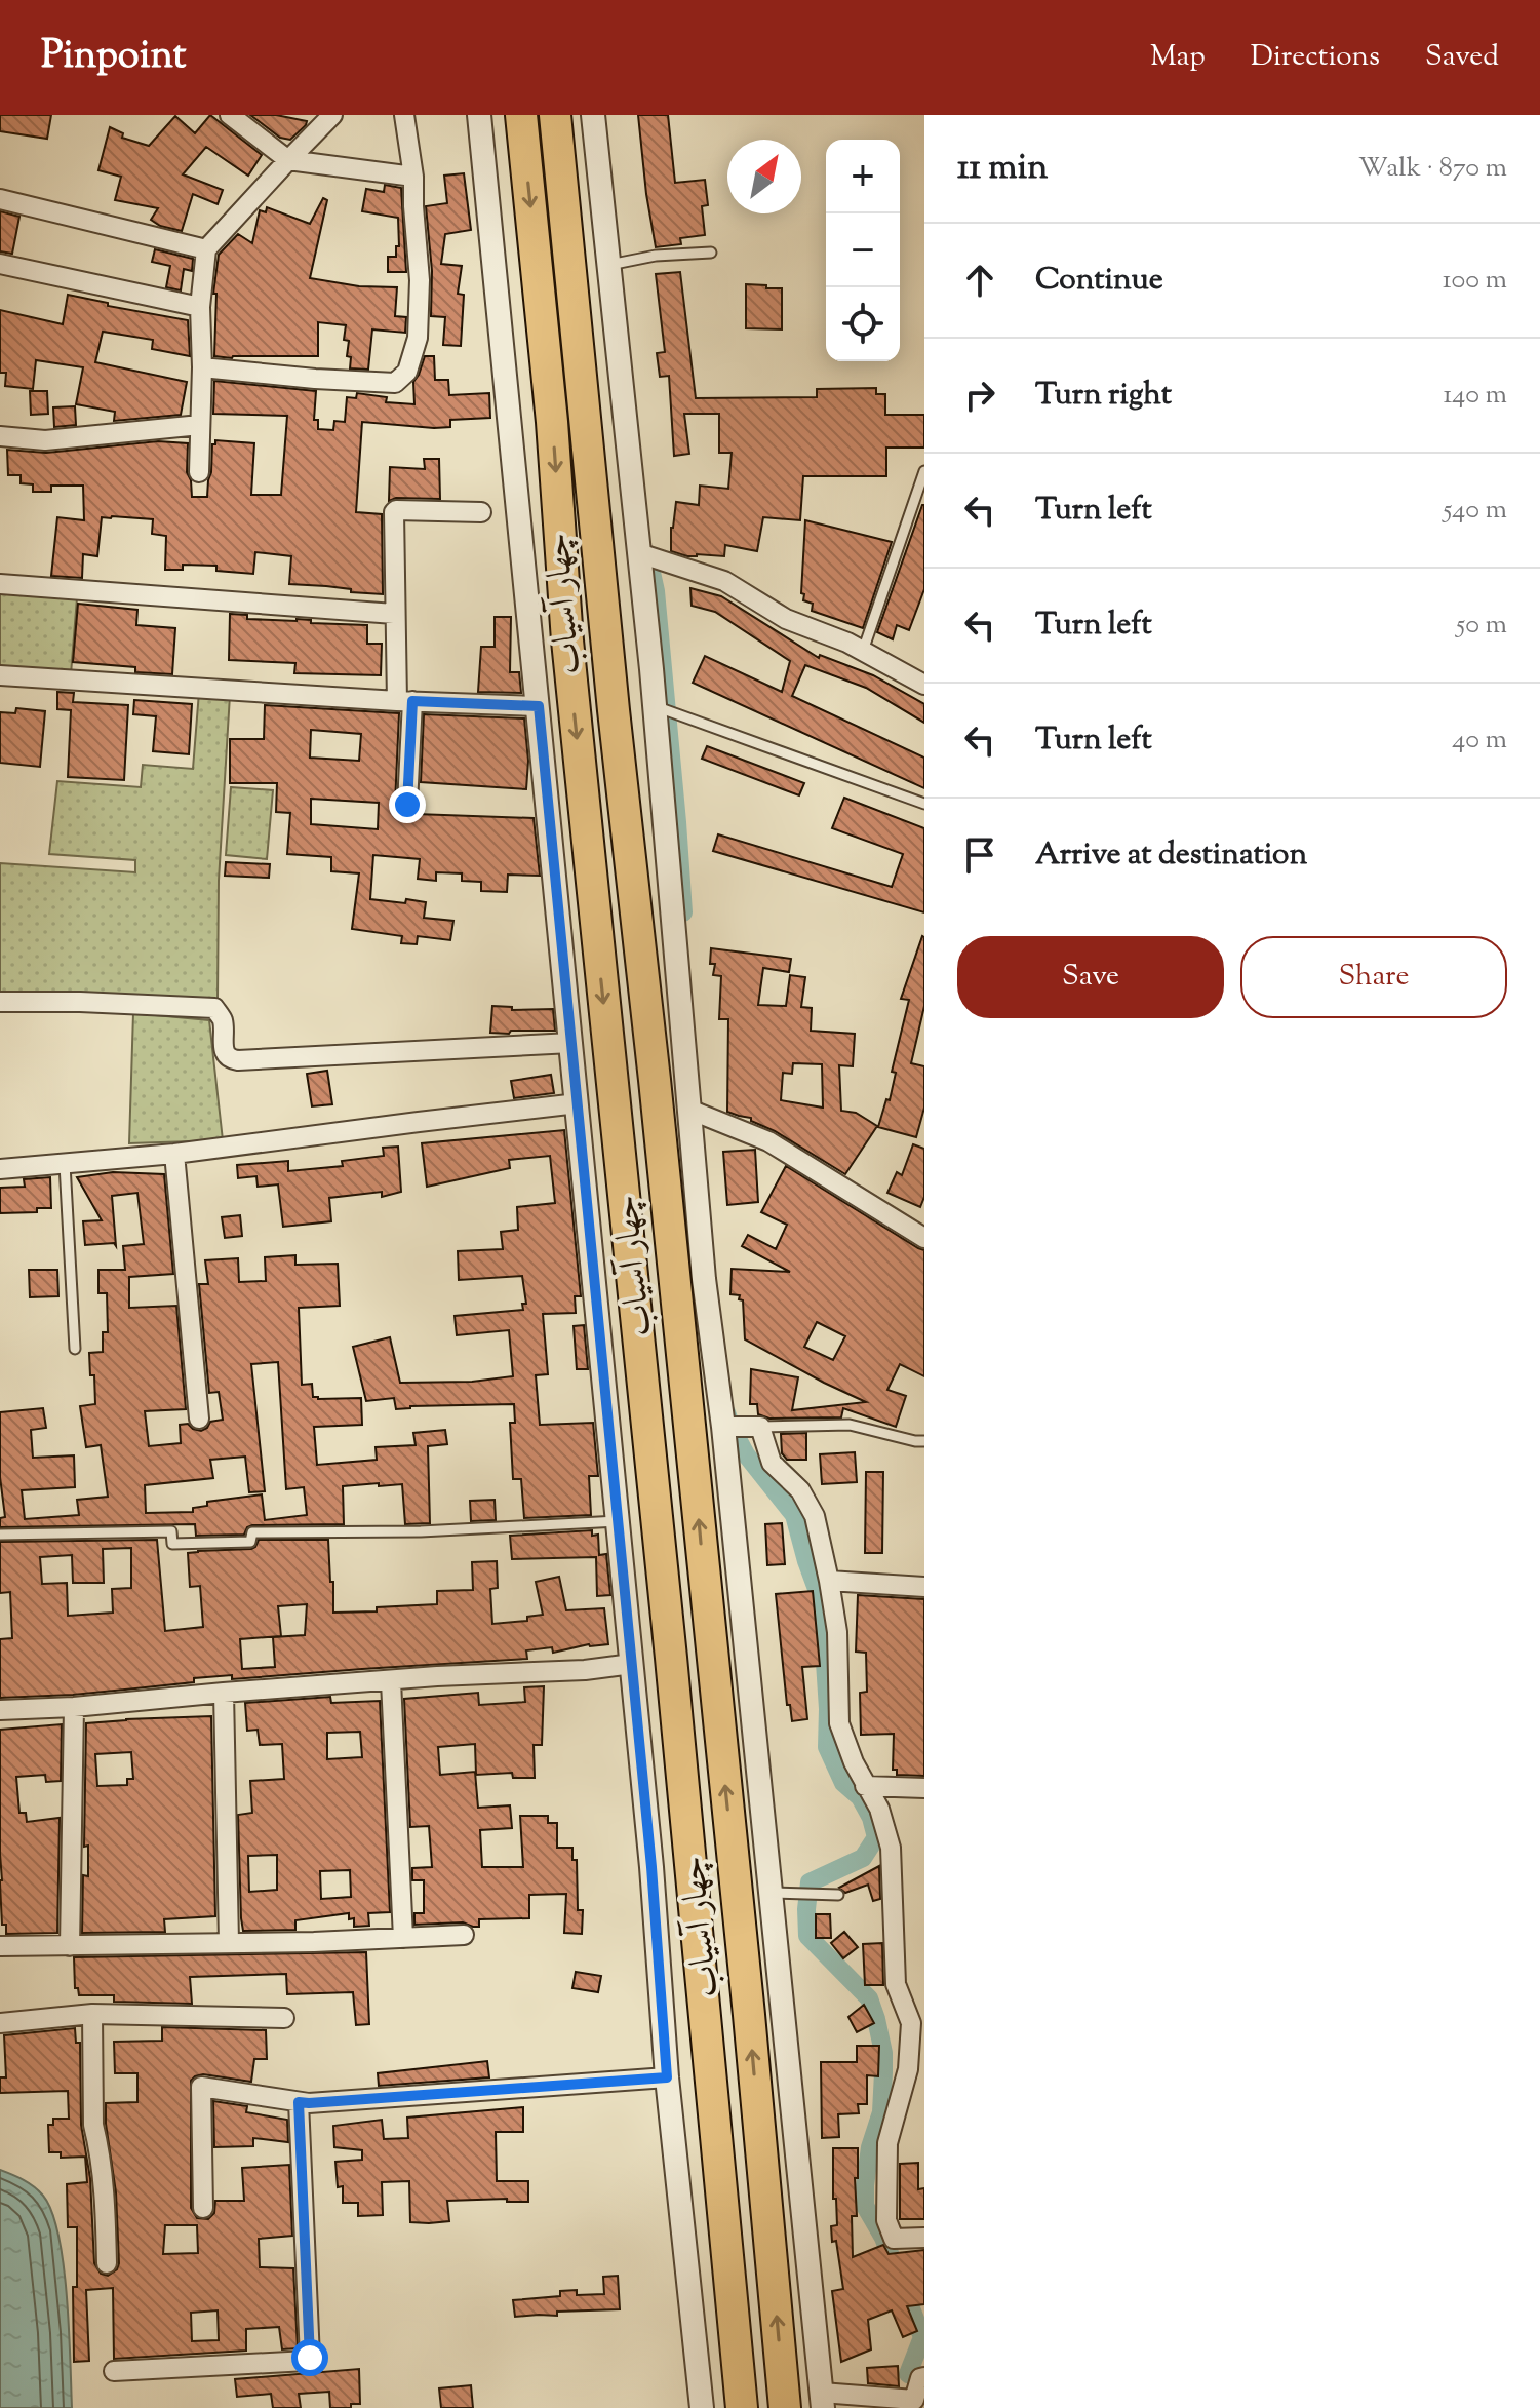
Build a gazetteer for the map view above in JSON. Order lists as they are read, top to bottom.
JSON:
{
  "streets": {
    "highway": ["چهار آسیاب"]
  },
  "north": "top right",
  "page": {
    "header": "Pinpoint",
    "nav": ["Map", "Directions", "Saved"],
    "heading": ["11 min", "Walk · 870 m"],
    "map_buttons": ["+", "−"],
    "list": [
      ["Continue", "100 m"],
      ["Turn right", "140 m"],
      ["Turn left", "540 m"],
      ["Turn left", "50 m"],
      ["Turn left", "40 m"],
      "Arrive at destination"
    ],
    "buttons": ["Save", "Share"]
  }
}
